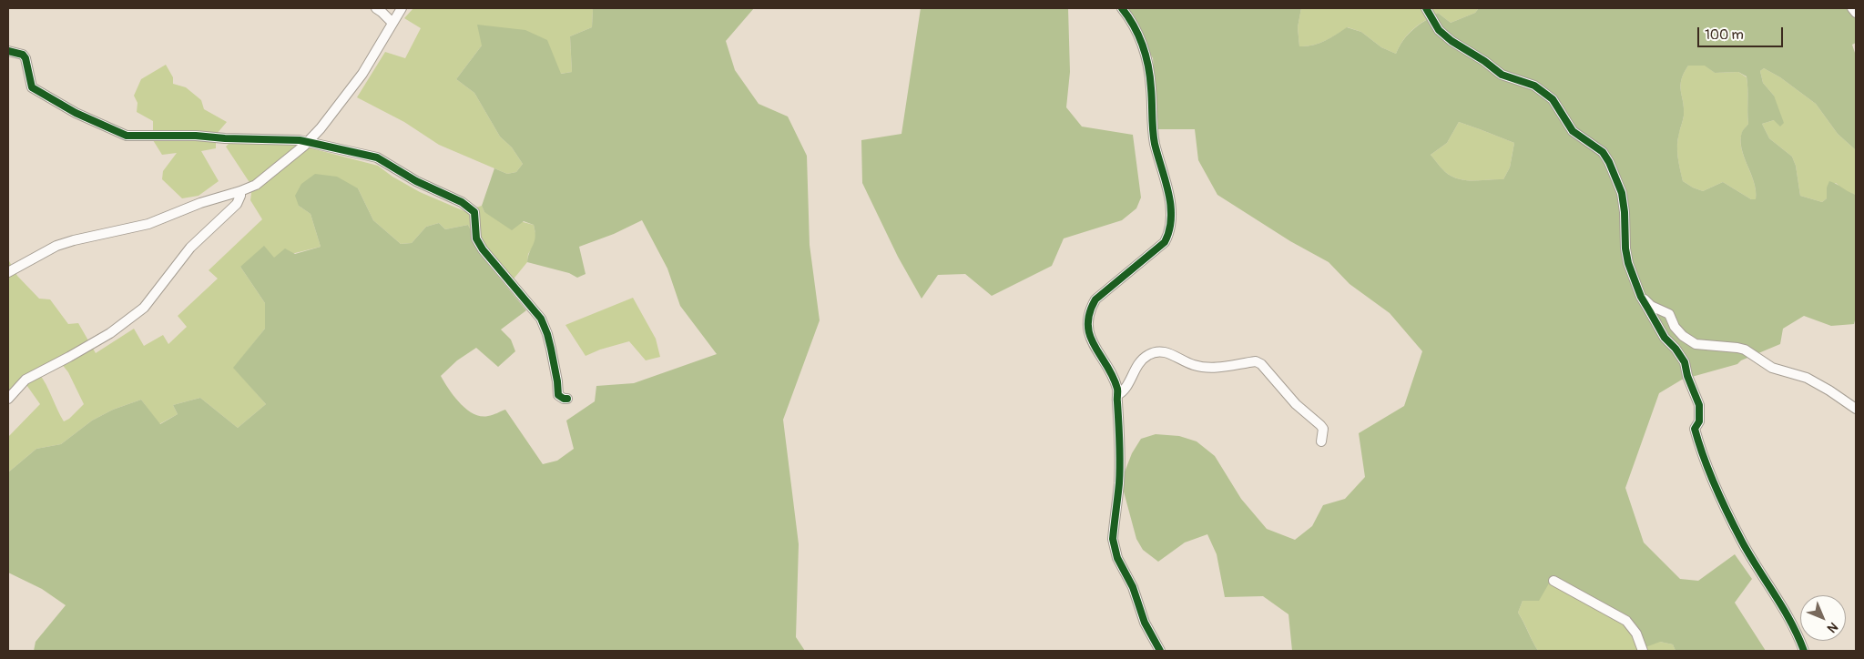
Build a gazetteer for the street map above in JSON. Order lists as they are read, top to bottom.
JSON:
{
  "scale_bar": "100 m",
  "north": "bottom right"
}
